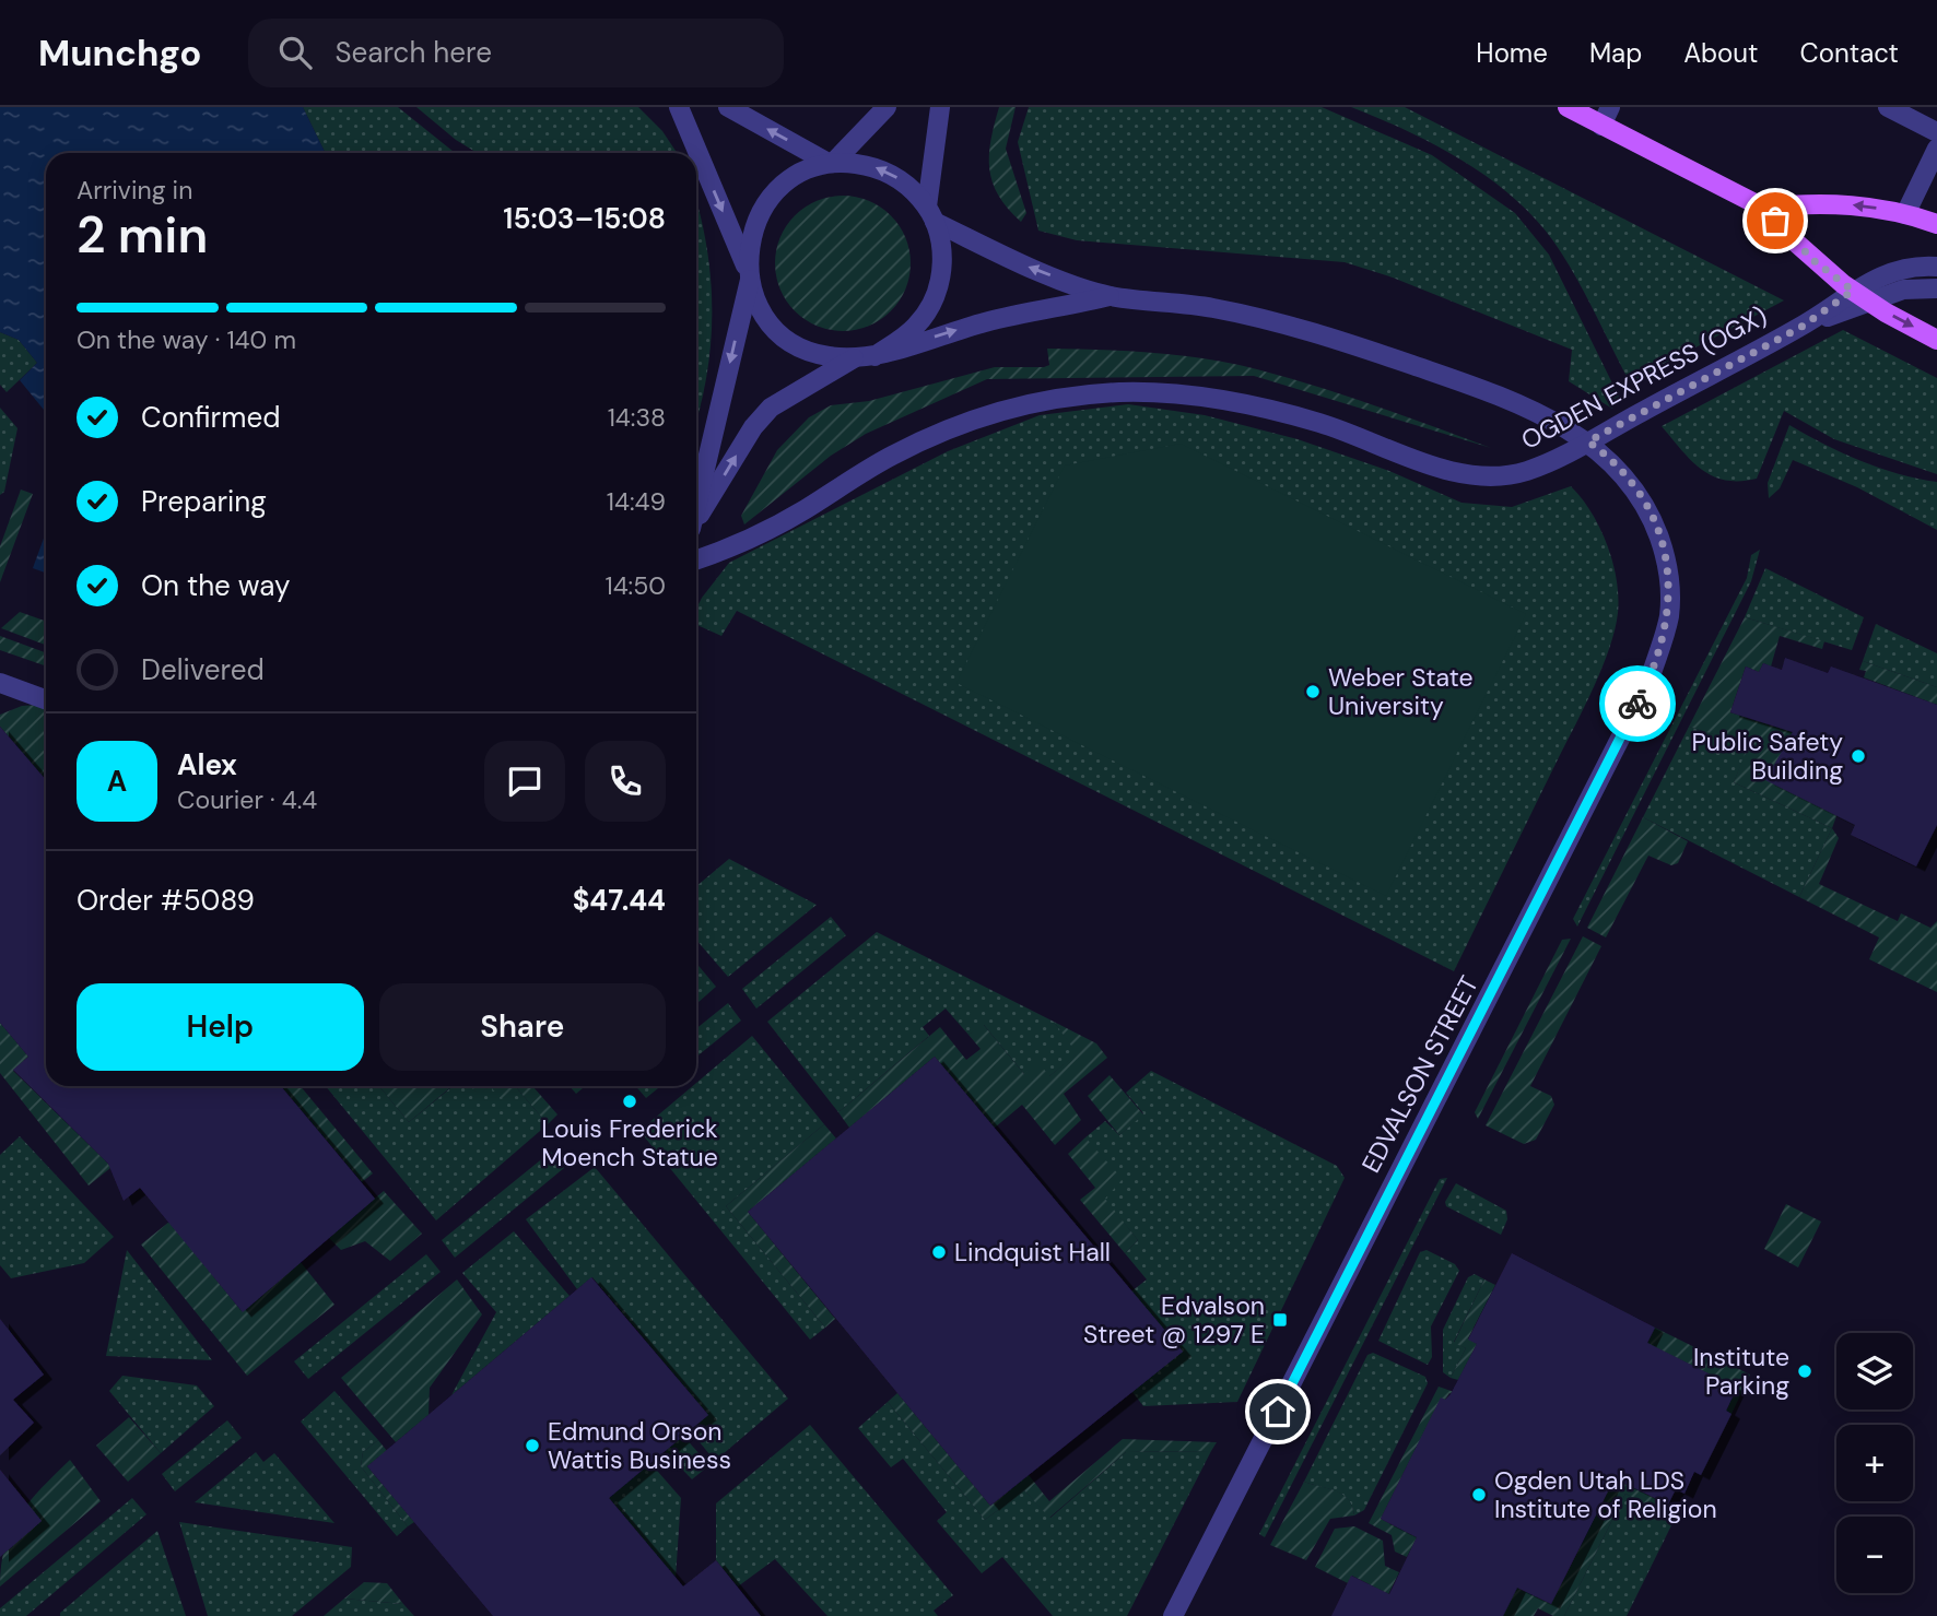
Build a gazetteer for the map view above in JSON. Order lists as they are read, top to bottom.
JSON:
{
  "streets": {
    "street": ["OGDEN EXPRESS (OGX)", "EDVALSON STREET"]
  },
  "crossings": [
    ["OGDEN EXPRESS (OGX)", "EDVALSON STREET"]
  ],
  "places": {
    "other": [
      "Weber State University",
      "Public Safety Building",
      "Louis Frederick Moench Statue",
      "Lindquist Hall",
      "Institute Parking",
      "Edmund Orson Wattis Business",
      "Ogden Utah LDS Institute of Religion"
    ],
    "transit": ["Edvalson Street @ 1297 E"]
  },
  "page": {
    "header": "Munchgo",
    "search": "Search here",
    "nav": [
      "Home",
      "Map",
      "About",
      "Contact"
    ],
    "heading": ["2 min", "Arriving in", "15:03–15:08"],
    "panel": [
      "Alex",
      "Courier · 4.4",
      "Order #5089",
      "$47.44"
    ],
    "bar": "On the way · 140 m",
    "list": [
      ["Confirmed", "14:38"],
      ["Preparing", "14:49"],
      ["On the way", "14:50"],
      "Delivered"
    ],
    "round": "A",
    "buttons": ["Help", "Share"],
    "map_buttons": ["+", "−"]
  }
}
